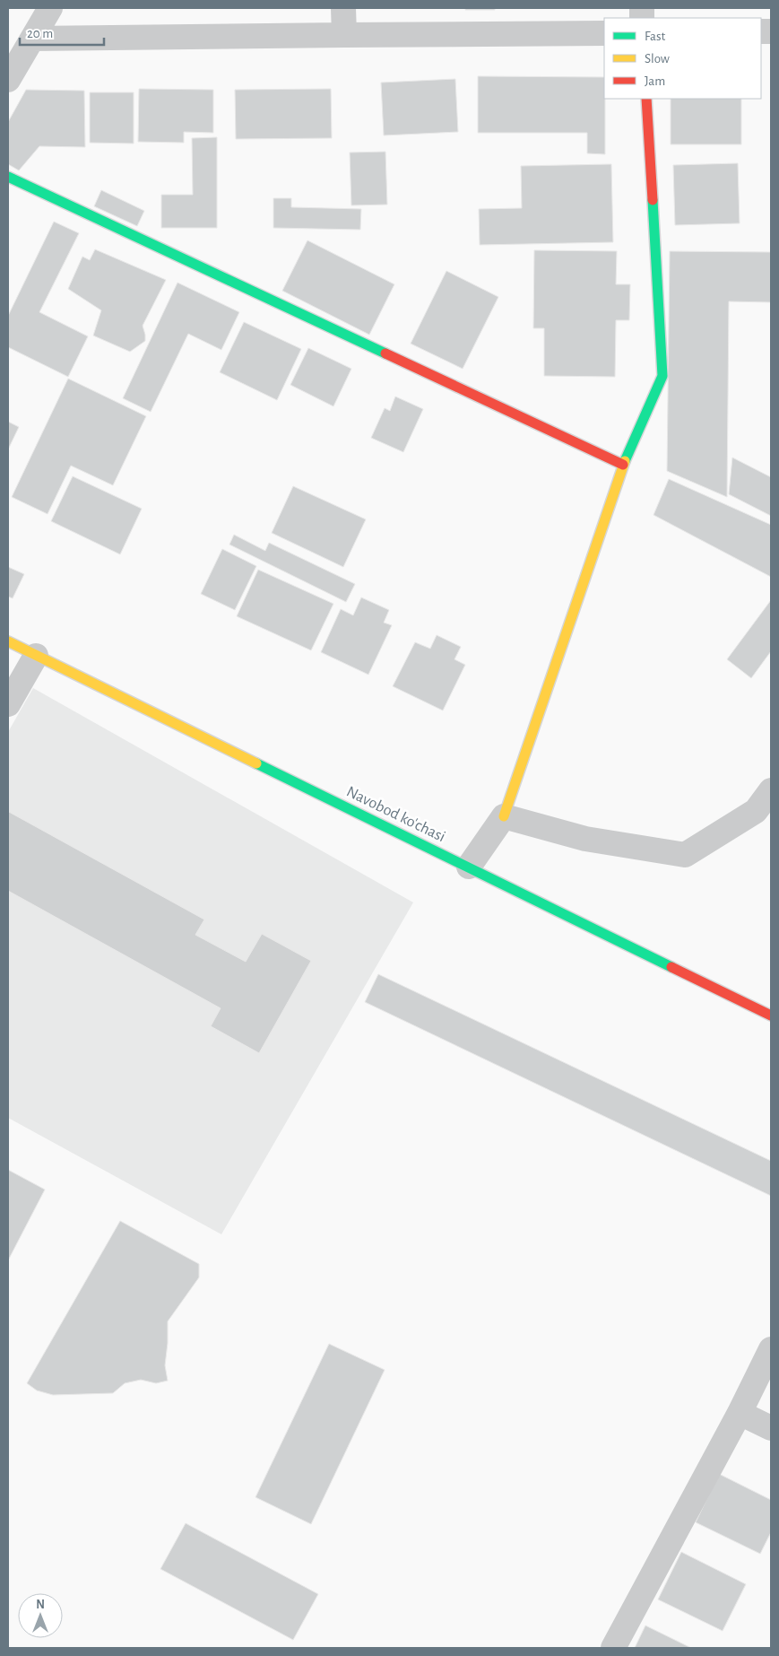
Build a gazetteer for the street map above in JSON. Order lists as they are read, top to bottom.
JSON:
{
  "streets": {
    "street": ["Navobod ko'chasi"]
  },
  "legend": ["Fast", "Slow", "Jam"],
  "scale_bar": "20 m",
  "north": "top"
}
